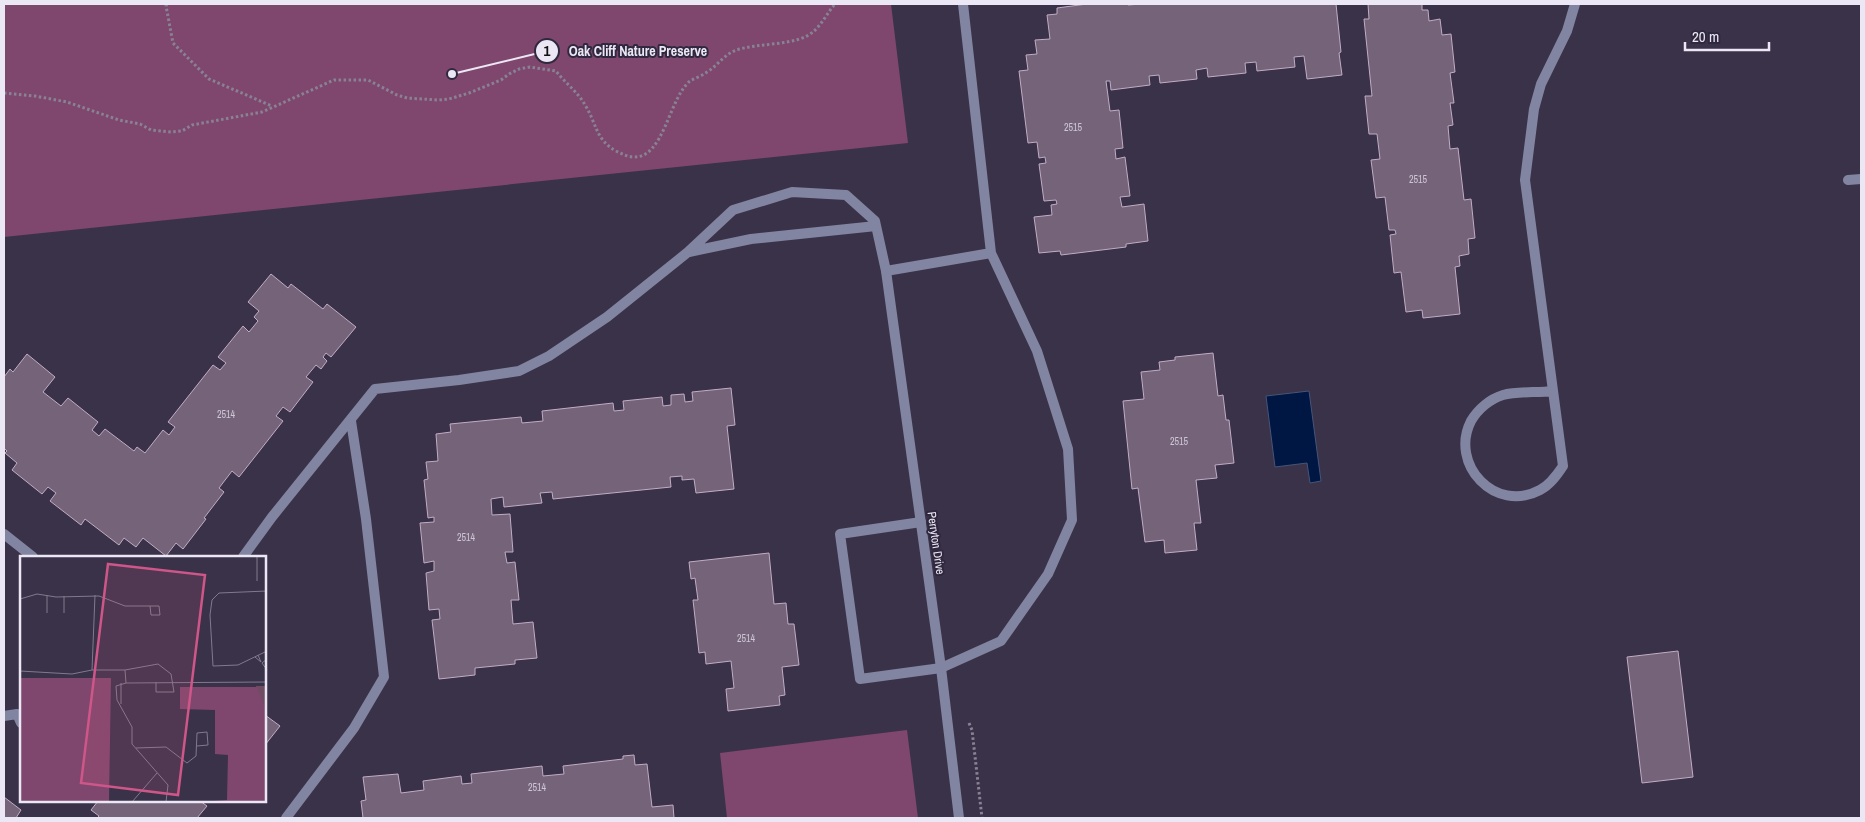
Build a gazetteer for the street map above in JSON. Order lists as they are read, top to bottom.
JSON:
{
  "streets": {
    "street": ["Perryton Drive"]
  },
  "places": ["Oak Cliff Nature Preserve"],
  "house_numbers": [
    "2515",
    "2515",
    "2514",
    "2515",
    "2514",
    "2514",
    "2514"
  ],
  "scale_bar": "20 m"
}
